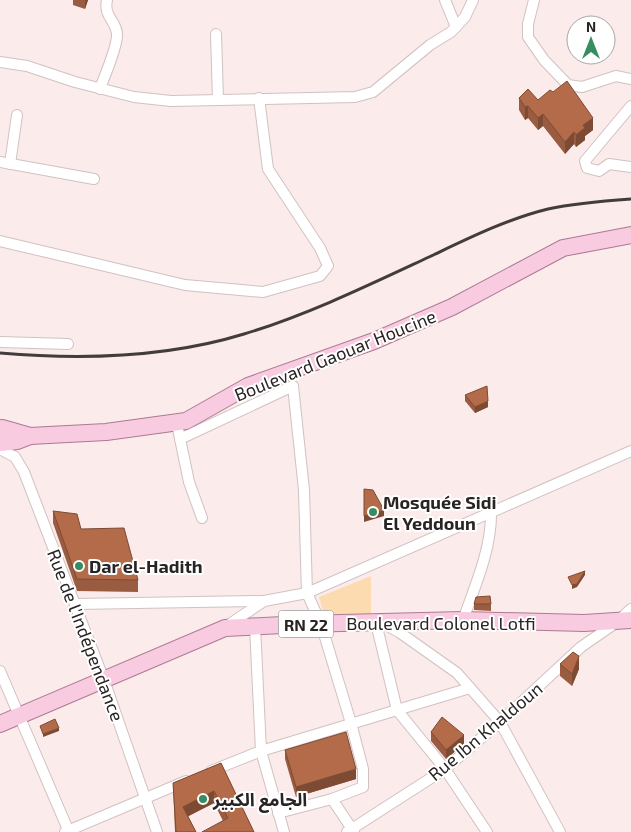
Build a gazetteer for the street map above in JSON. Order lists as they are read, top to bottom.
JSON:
{
  "streets": {
    "main road": ["Boulevard Gaouar Houcine", "Boulevard Colonel Lotfi", "RN 22"],
    "street": ["Rue de l'Indépendance", "Rue Ibn Khaldoun"]
  },
  "crossings": [
    ["Boulevard Gaouar Houcine", "Rue de l'Indépendance"],
    ["Boulevard Colonel Lotfi", "Rue de l'Indépendance"],
    ["Boulevard Colonel Lotfi", "Rue Ibn Khaldoun"]
  ],
  "places": ["Mosquée Sidi El Yeddoun", "Dar el-Hadith", "الجامع الكبير"],
  "north": "top"
}
